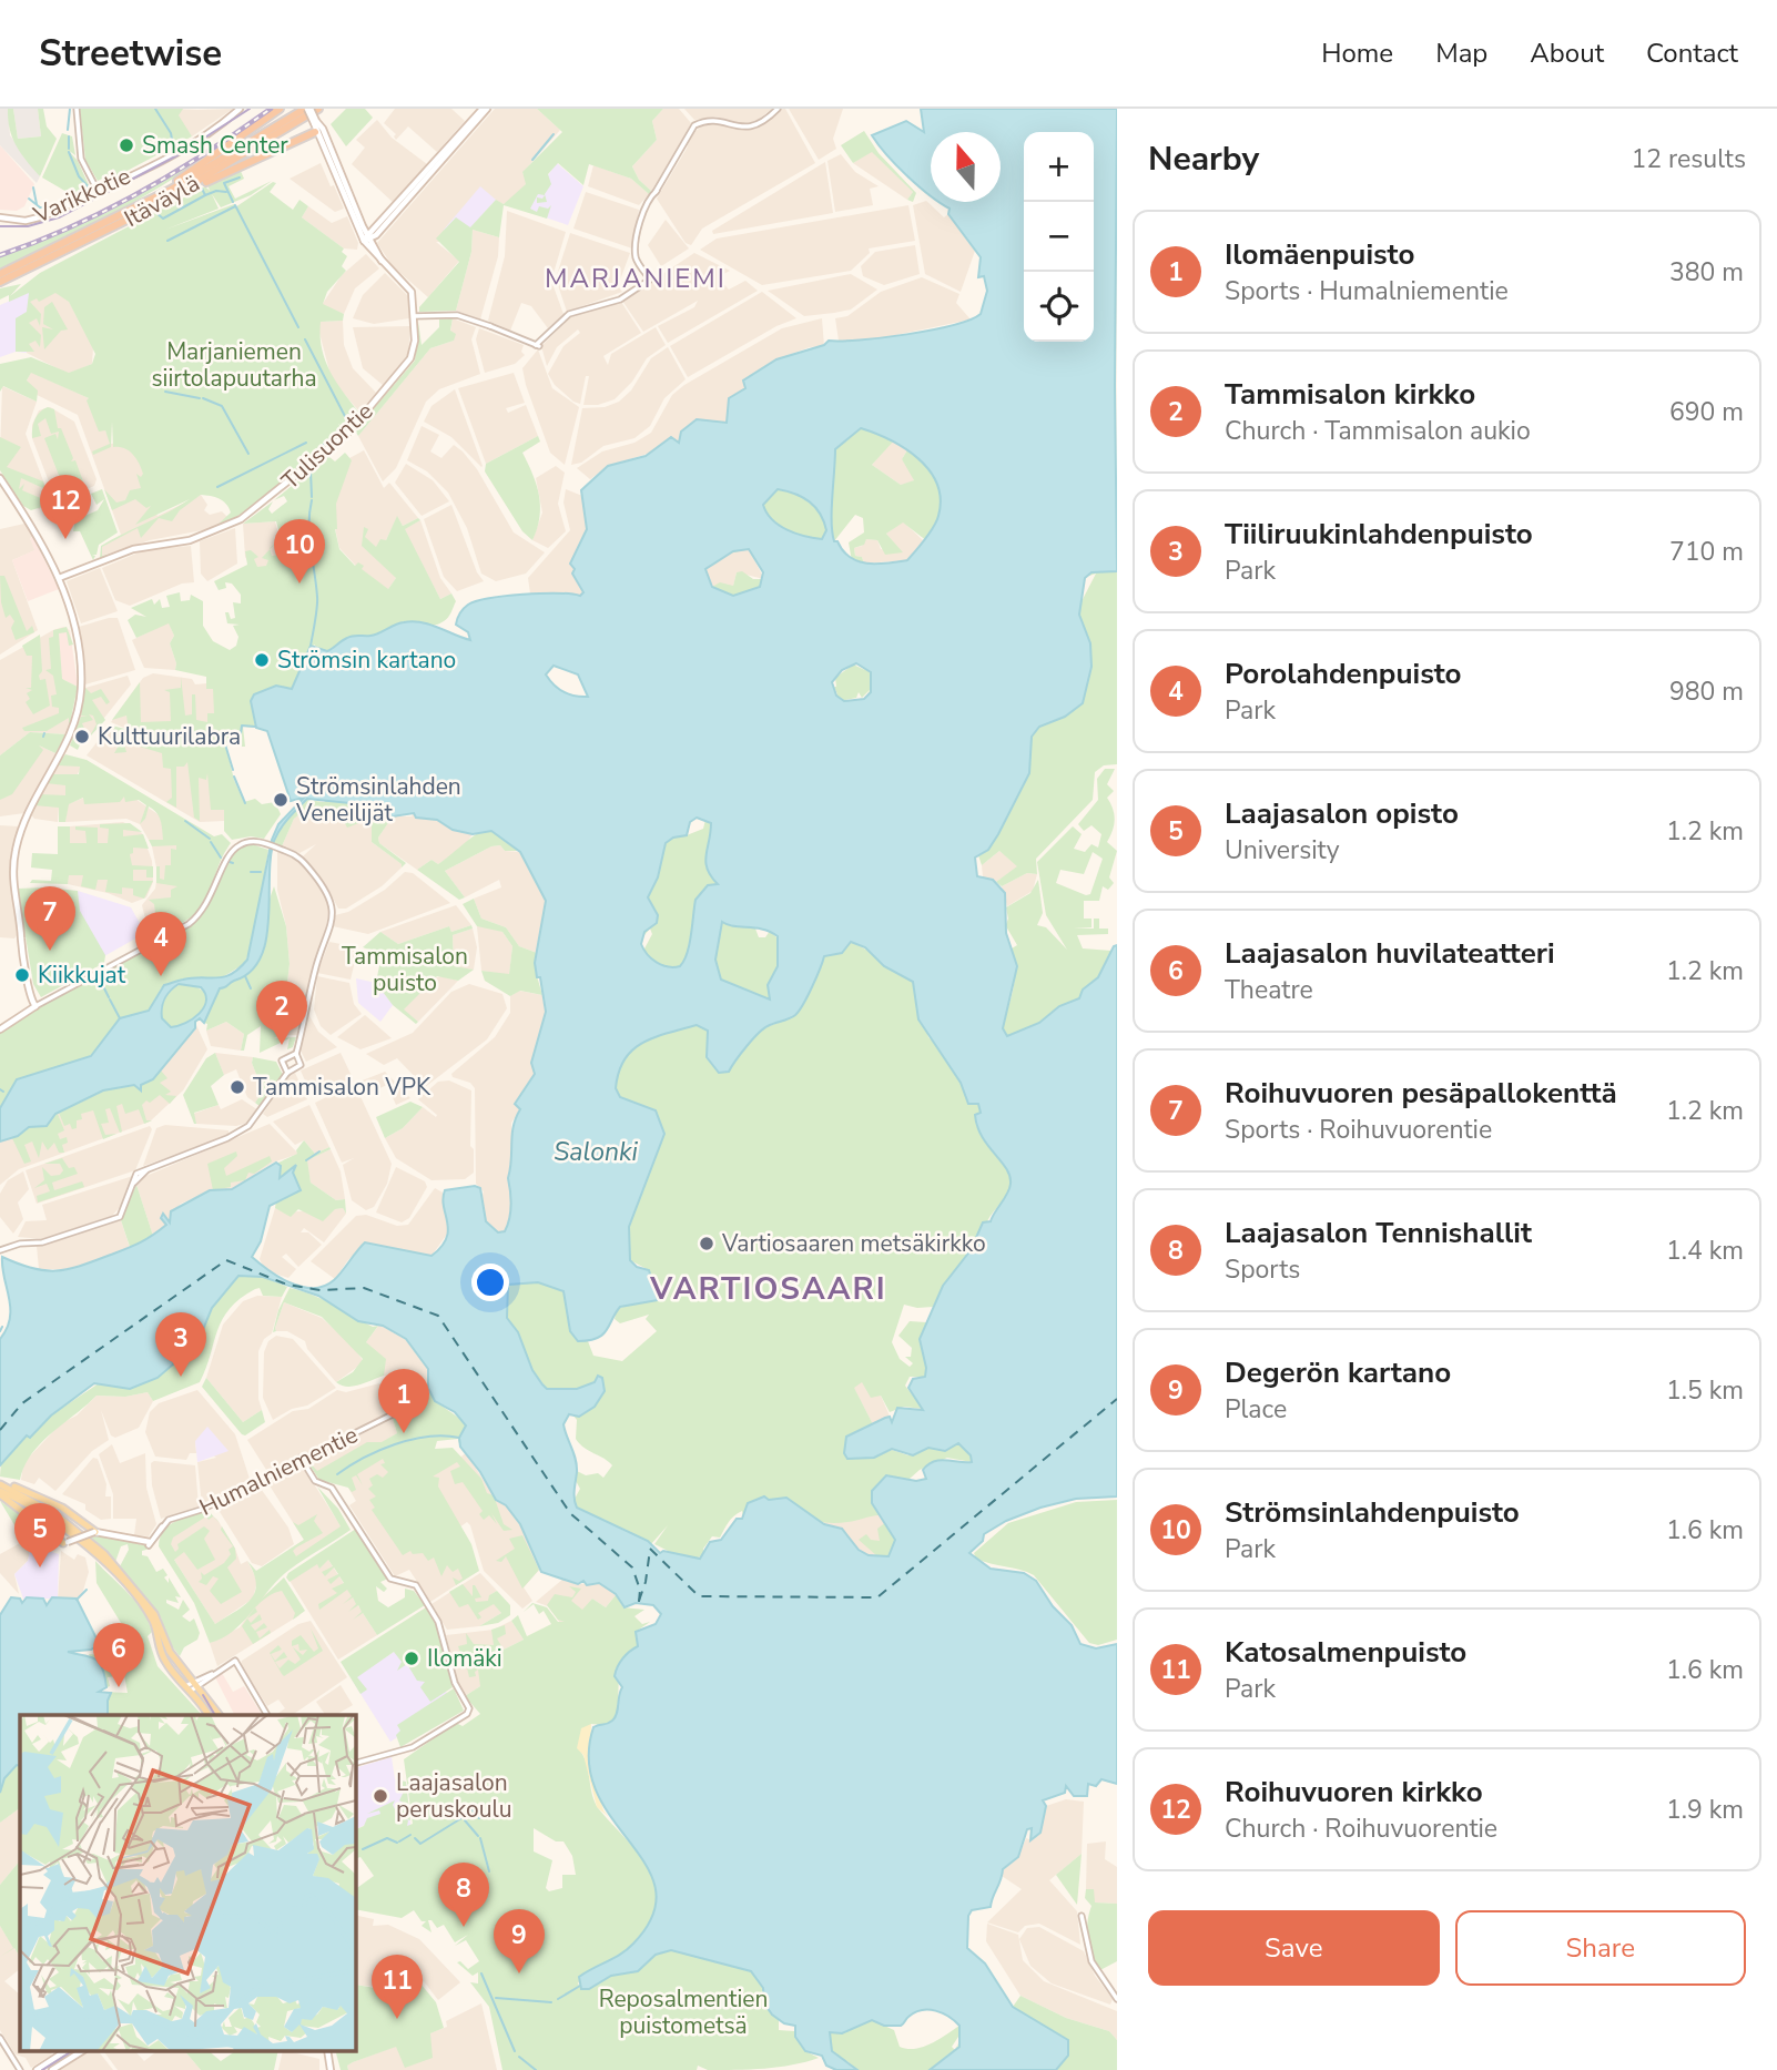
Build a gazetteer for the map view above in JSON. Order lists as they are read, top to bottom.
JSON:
{
  "streets": {
    "highway": ["Itäväylä"],
    "main road": ["Varikkotie", "Tulisuontie"],
    "street": ["Humalniementie"]
  },
  "districts": ["MARJANIEMI", "VARTIOSAARI"],
  "water": ["Salonki"],
  "parks": ["Marjaniemen siirtolapuutarha", "Tammisalon puisto", "Reposalmentien puistometsä"],
  "places": [
    "Smash Center",
    "Strömsin kartano",
    "Kulttuurilabra",
    "Strömsinlahden Veneilijät",
    "Kiikkujat",
    "Tammisalon VPK",
    "Vartiosaaren metsäkirkko",
    "Ilomäki",
    "Laajasalon peruskoulu"
  ],
  "north": "top",
  "page": {
    "header": "Streetwise",
    "nav": [
      "Home",
      "Map",
      "About",
      "Contact"
    ],
    "heading": ["Nearby", "12 results"],
    "map_buttons": ["+", "−"],
    "list": [
      {
        "mark": "1",
        "name": "Ilomäenpuisto",
        "note": "Sports · Humalniementie",
        "value": "380 m"
      },
      {
        "mark": "2",
        "name": "Tammisalon kirkko",
        "note": "Church · Tammisalon aukio",
        "value": "690 m"
      },
      {
        "mark": "3",
        "name": "Tiiliruukinlahdenpuisto",
        "note": "Park",
        "value": "710 m"
      },
      {
        "mark": "4",
        "name": "Porolahdenpuisto",
        "note": "Park",
        "value": "980 m"
      },
      {
        "mark": "5",
        "name": "Laajasalon opisto",
        "note": "University",
        "value": "1.2 km"
      },
      {
        "mark": "6",
        "name": "Laajasalon huvilateatteri",
        "note": "Theatre",
        "value": "1.2 km"
      },
      {
        "mark": "7",
        "name": "Roihuvuoren pesäpallokenttä",
        "note": "Sports · Roihuvuorentie",
        "value": "1.2 km"
      },
      {
        "mark": "8",
        "name": "Laajasalon Tennishallit",
        "note": "Sports",
        "value": "1.4 km"
      },
      {
        "mark": "9",
        "name": "Degerön kartano",
        "note": "Place",
        "value": "1.5 km"
      },
      {
        "mark": "10",
        "name": "Strömsinlahdenpuisto",
        "note": "Park",
        "value": "1.6 km"
      },
      {
        "mark": "11",
        "name": "Katosalmenpuisto",
        "note": "Park",
        "value": "1.6 km"
      },
      {
        "mark": "12",
        "name": "Roihuvuoren kirkko",
        "note": "Church · Roihuvuorentie",
        "value": "1.9 km"
      }
    ],
    "pins": [
      "12",
      "10",
      "7",
      "4",
      "2",
      "3",
      "1",
      "5",
      "6",
      "8",
      "9",
      "11"
    ],
    "buttons": ["Save", "Share"]
  }
}
